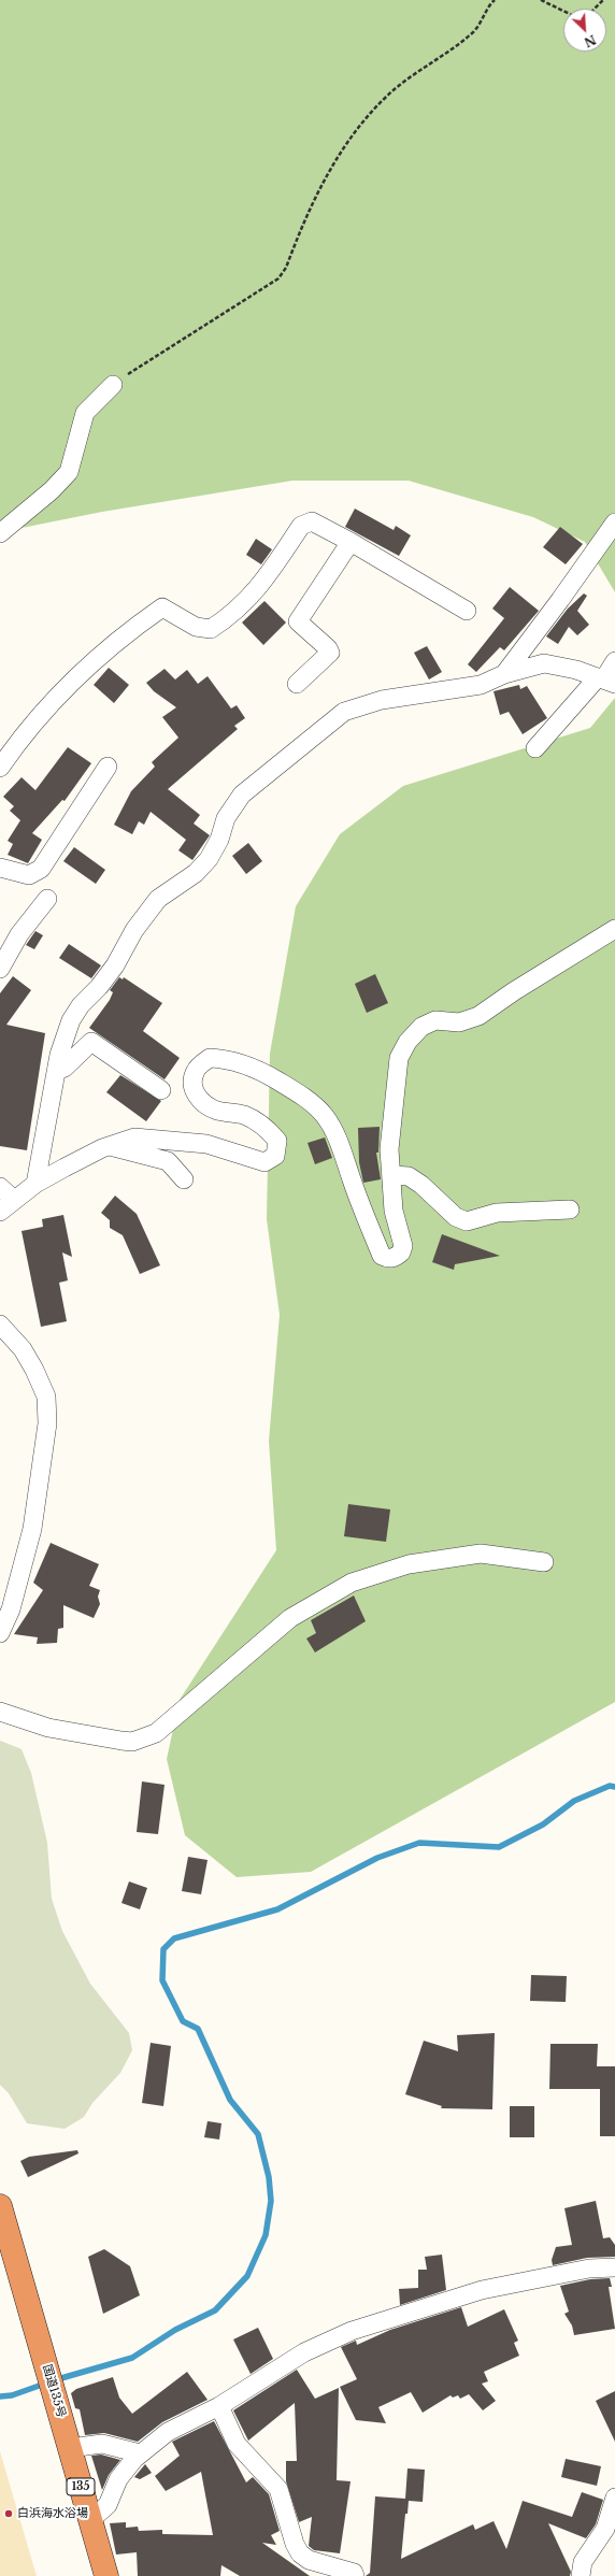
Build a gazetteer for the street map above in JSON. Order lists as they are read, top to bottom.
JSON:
{
  "streets": {
    "highway": ["国道135号", "135"]
  },
  "places": ["白浜海水浴場"],
  "north": "bottom right"
}
